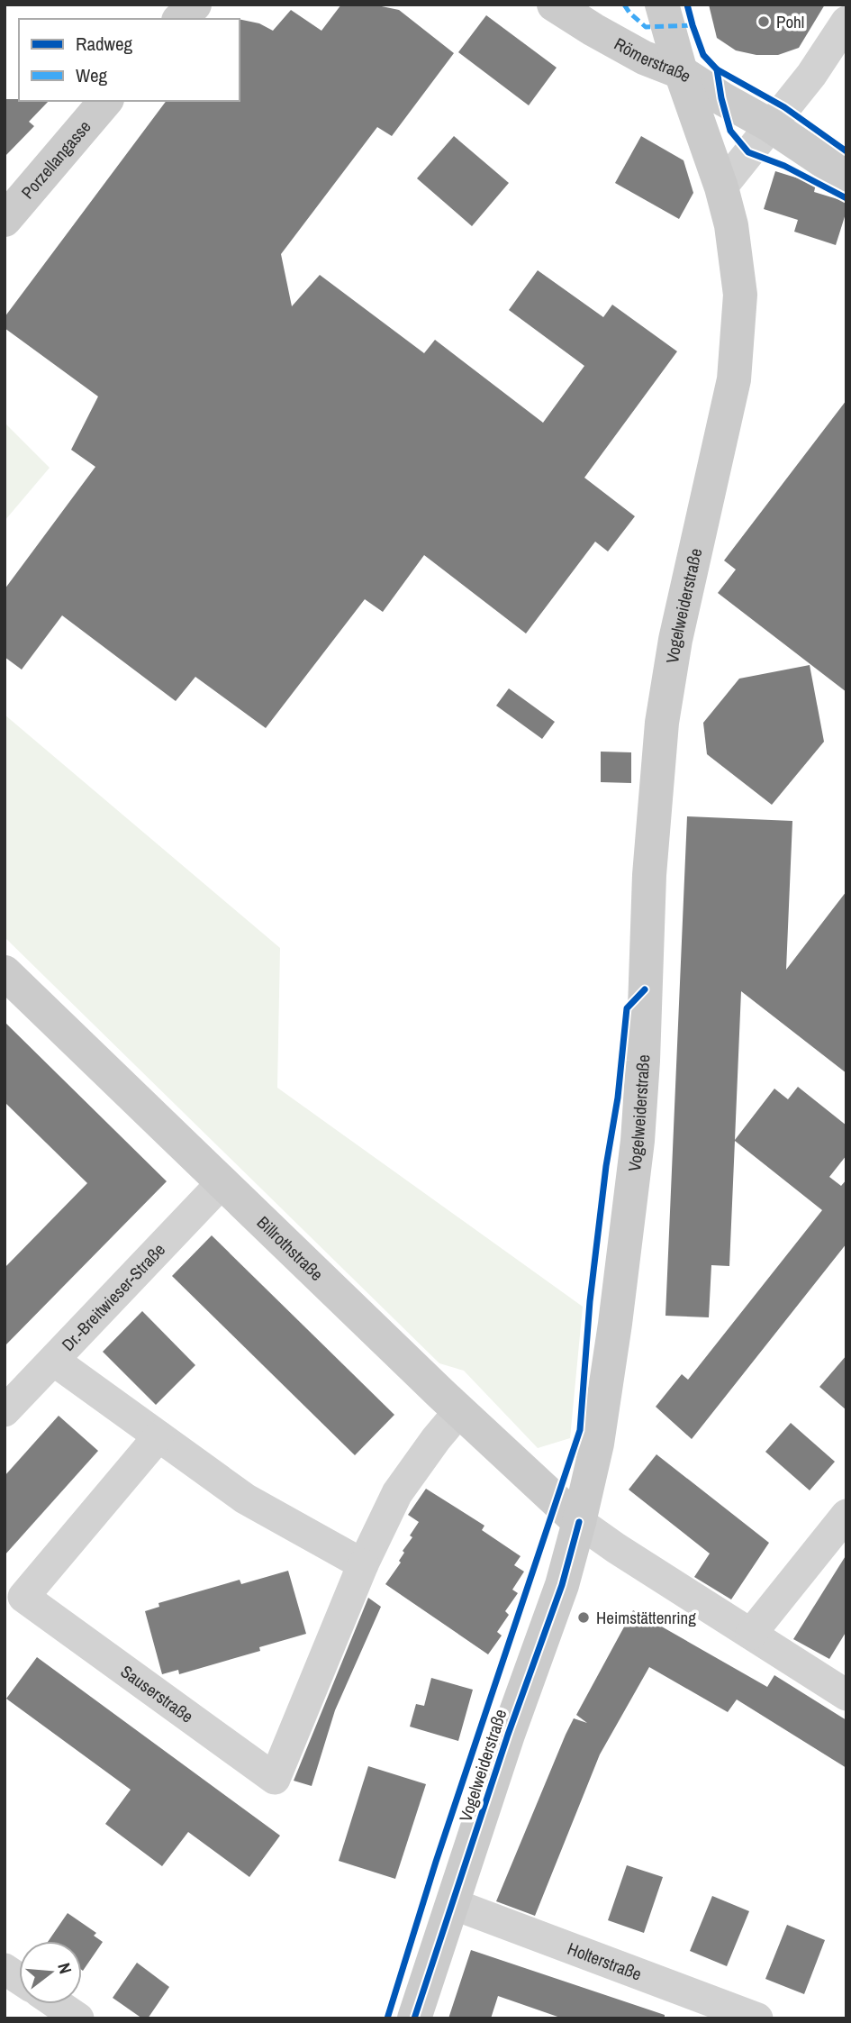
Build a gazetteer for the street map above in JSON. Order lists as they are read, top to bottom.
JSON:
{
  "streets": {
    "main road": [
      "Römerstraße",
      "Porzellangasse",
      "Vogelweiderstraße",
      "Billrothstraße"
    ],
    "street": ["Dr.-Breitwieser-Straße", "Sauserstraße", "Holterstraße"]
  },
  "crossings": [
    ["Römerstraße", "Vogelweiderstraße"],
    ["Vogelweiderstraße", "Billrothstraße"],
    ["Vogelweiderstraße", "Holterstraße"],
    ["Billrothstraße", "Dr.-Breitwieser-Straße"],
    ["Billrothstraße", "Sauserstraße"]
  ],
  "places": ["Pohl", "Heimstättenring"],
  "legend": ["Radweg", "Weg"],
  "north": "right"
}
